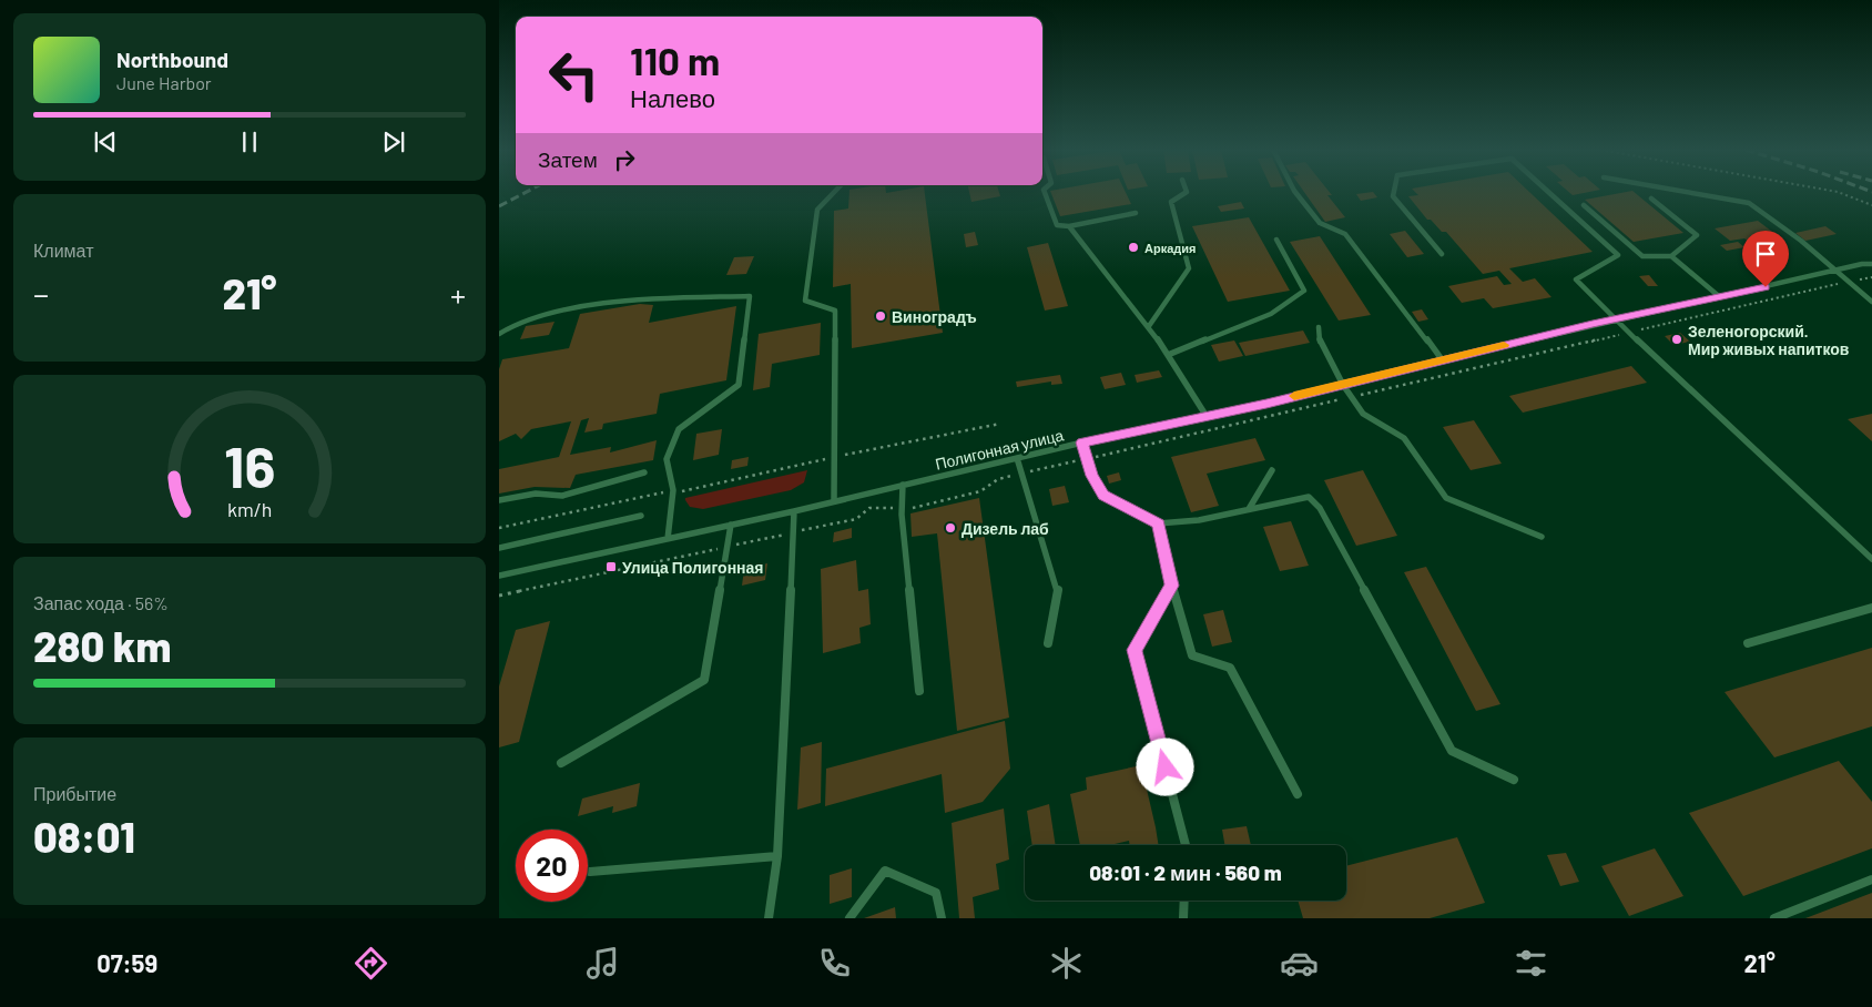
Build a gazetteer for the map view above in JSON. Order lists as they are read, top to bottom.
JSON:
{
  "streets": {
    "lane": ["Полигонная улица"]
  },
  "places": {
    "other": [
      "Аркадия",
      "Виноградъ",
      "Зеленогорский. Мир живых напитков",
      "Дизель лаб"
    ],
    "transit": ["Улица Полигонная"]
  },
  "page": {
    "turn": ["110 m", "Налево"],
    "song": ["Northbound", "June Harbor"],
    "then": "Затем",
    "tile": [
      "Климат",
      ["Запас хода · 56%", "280 km"],
      ["Прибытие", "08:01"]
    ],
    "heat": ["−", "21°", "+"],
    "limit": "20",
    "trip": "08:01 · 2 мин · 560 m",
    "tabs": ["07:59", "21°"],
    "gauge": ["16", "km/h"]
  }
}
